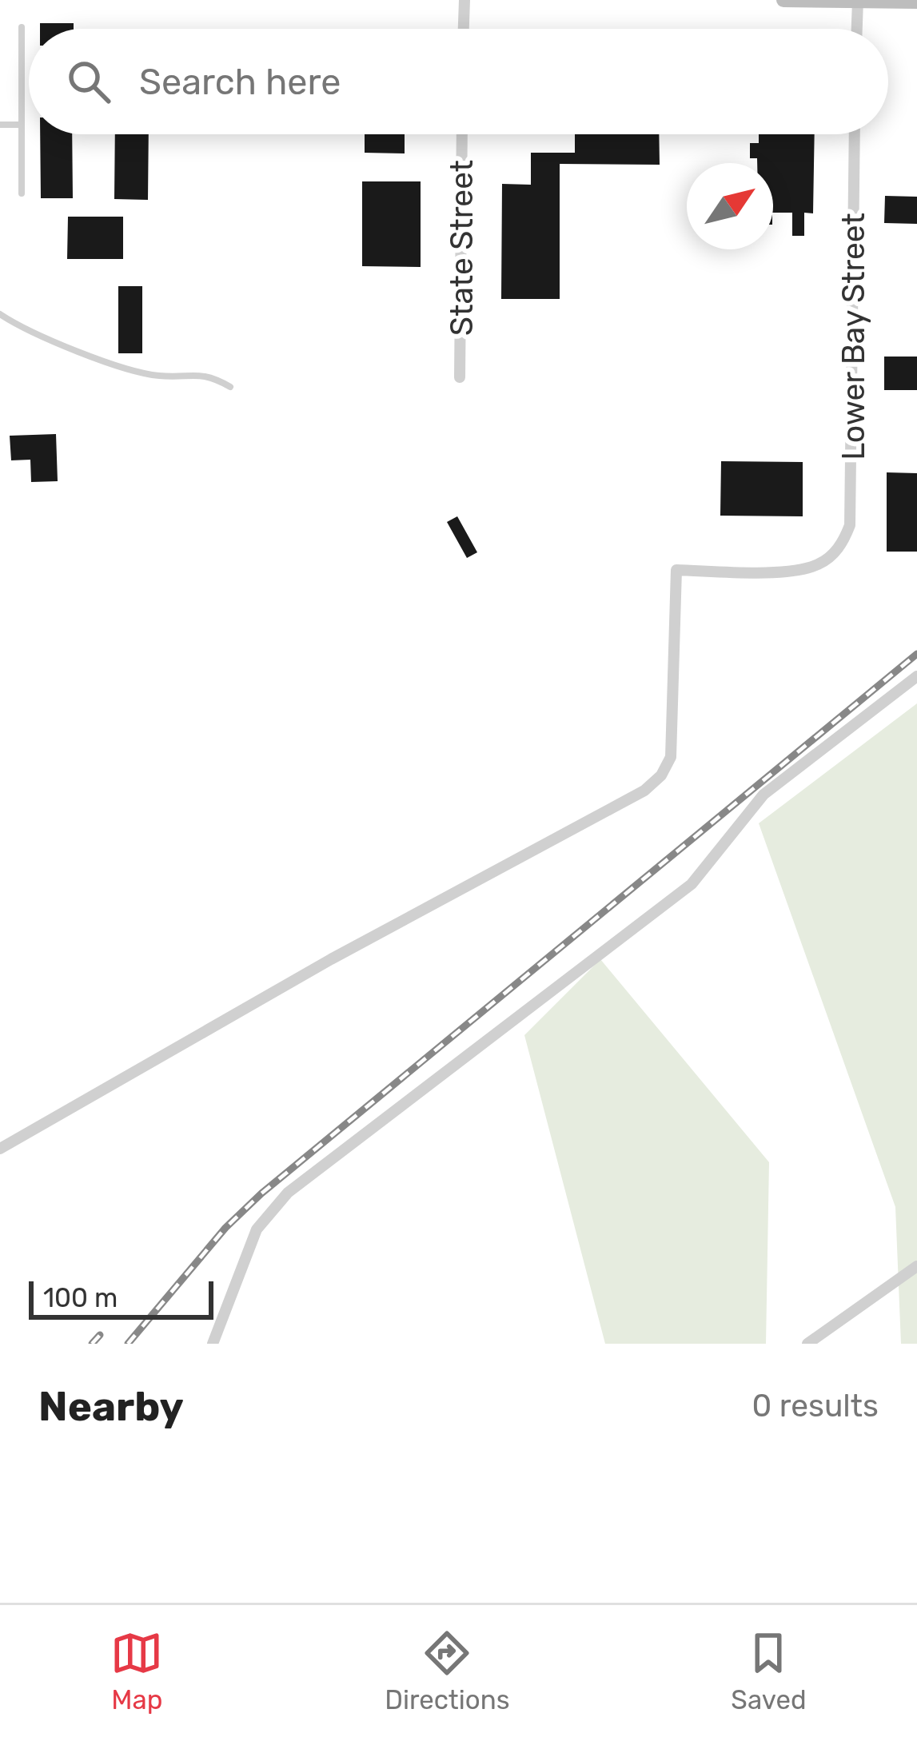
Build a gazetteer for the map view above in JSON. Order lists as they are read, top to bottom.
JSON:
{
  "streets": {
    "street": ["State Street", "Lower Bay Street"]
  },
  "scale_bar": "100 m",
  "north": "top right",
  "page": {
    "search": "Search here",
    "scale": "100 m",
    "heading": ["Nearby", "0 results"],
    "nav": ["Map", "Directions", "Saved"]
  }
}
